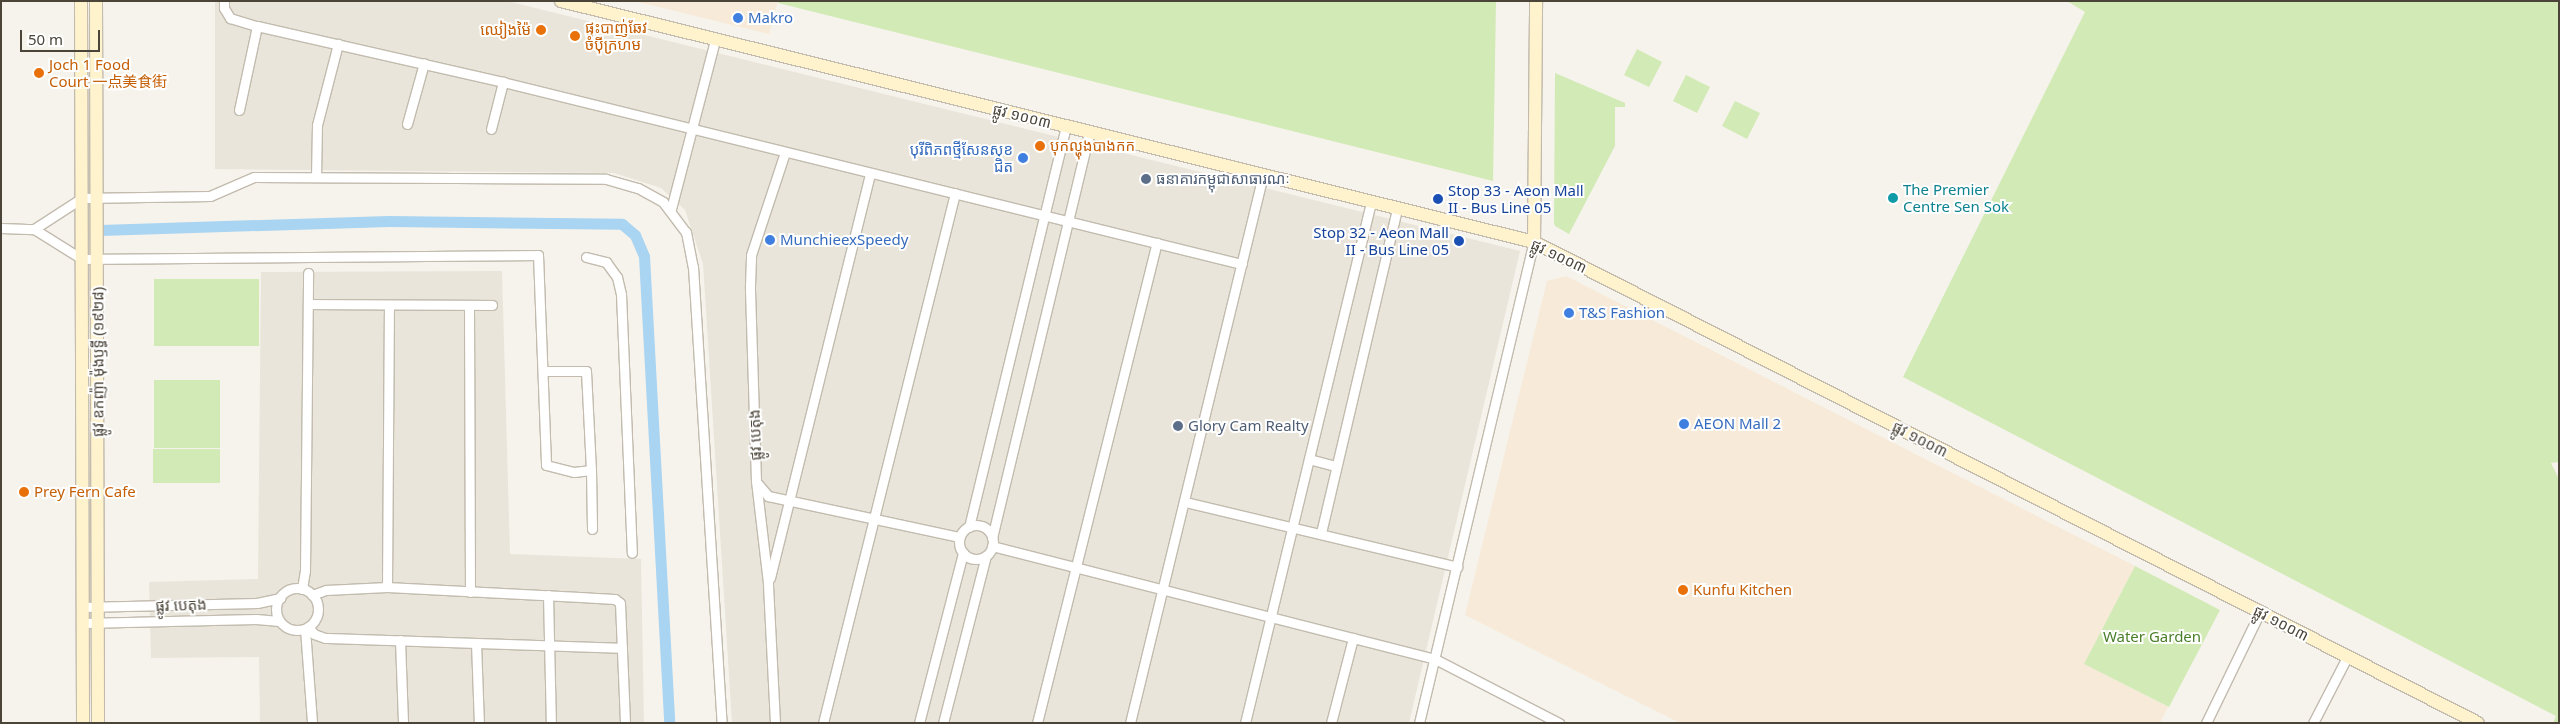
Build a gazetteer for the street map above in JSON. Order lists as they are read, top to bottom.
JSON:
{
  "streets": {
    "main road": ["ផ្លូវ ១០០៣", "ផ្លូវ ឧកញ៉ា ម៉ុងឫទ្ធី (១៩២៨)"],
    "street": ["ផ្លូវ បេតុង"]
  },
  "crossings": [
    ["ផ្លូវ ឧកញ៉ា ម៉ុងឫទ្ធី (១៩២៨)", "ផ្លូវ បេតុង"]
  ],
  "parks": ["Water Garden"],
  "places": [
    "Makro",
    "ឈៀងម៉ៃ",
    "ផ្ទះបាញ់ឆែវ ចំប៉ីក្រហម",
    "Joch 1 Food Court 一点美食街",
    "បុកល្ហុងបាងកក",
    "បុរីពិភពថ្មីសែនសុខ ជិត",
    "ធនាគារកម្ពុជាសាធារណៈ",
    "The Premier Centre Sen Sok",
    "Stop 33 - Aeon Mall II - Bus Line 05",
    "MunchieexSpeedy",
    "Stop 32 - Aeon Mall II - Bus Line 05",
    "T&S Fashion",
    "AEON Mall 2",
    "Glory Cam Realty",
    "Prey Fern Cafe",
    "Kunfu Kitchen"
  ],
  "scale_bar": "50 m"
}
